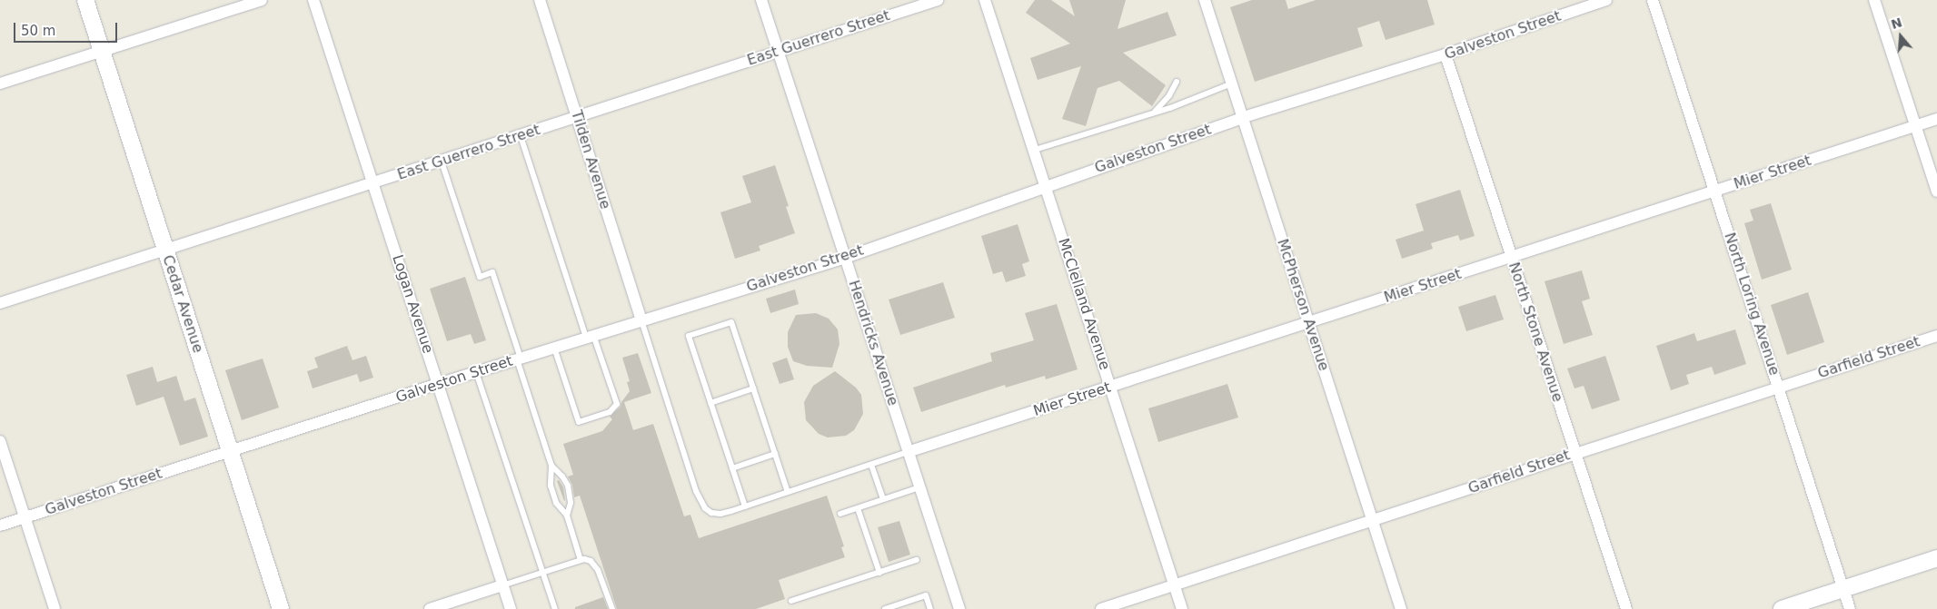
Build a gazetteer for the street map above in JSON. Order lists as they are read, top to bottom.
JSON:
{
  "streets": {
    "street": [
      "Galveston Street",
      "East Guerrero Street",
      "Tilden Avenue",
      "Mier Street",
      "Cedar Avenue",
      "Logan Avenue",
      "McClelland Avenue",
      "North Loring Avenue",
      "McPherson Avenue",
      "North Stone Avenue",
      "Hendricks Avenue",
      "Garfield Street"
    ]
  },
  "crossings": [
    ["Galveston Street", "Tilden Avenue"],
    ["Galveston Street", "Cedar Avenue"],
    ["Galveston Street", "Logan Avenue"],
    ["Galveston Street", "McClelland Avenue"],
    ["Galveston Street", "McPherson Avenue"],
    ["Galveston Street", "North Stone Avenue"],
    ["Galveston Street", "Hendricks Avenue"],
    ["East Guerrero Street", "Tilden Avenue"],
    ["East Guerrero Street", "Cedar Avenue"],
    ["East Guerrero Street", "Logan Avenue"],
    ["East Guerrero Street", "Hendricks Avenue"],
    ["Mier Street", "McClelland Avenue"],
    ["Mier Street", "North Loring Avenue"],
    ["Mier Street", "McPherson Avenue"],
    ["Mier Street", "North Stone Avenue"],
    ["Mier Street", "Hendricks Avenue"],
    ["McClelland Avenue", "Garfield Street"],
    ["North Loring Avenue", "Garfield Street"],
    ["McPherson Avenue", "Garfield Street"],
    ["North Stone Avenue", "Garfield Street"]
  ],
  "scale_bar": "50 m",
  "north": "top"
}
